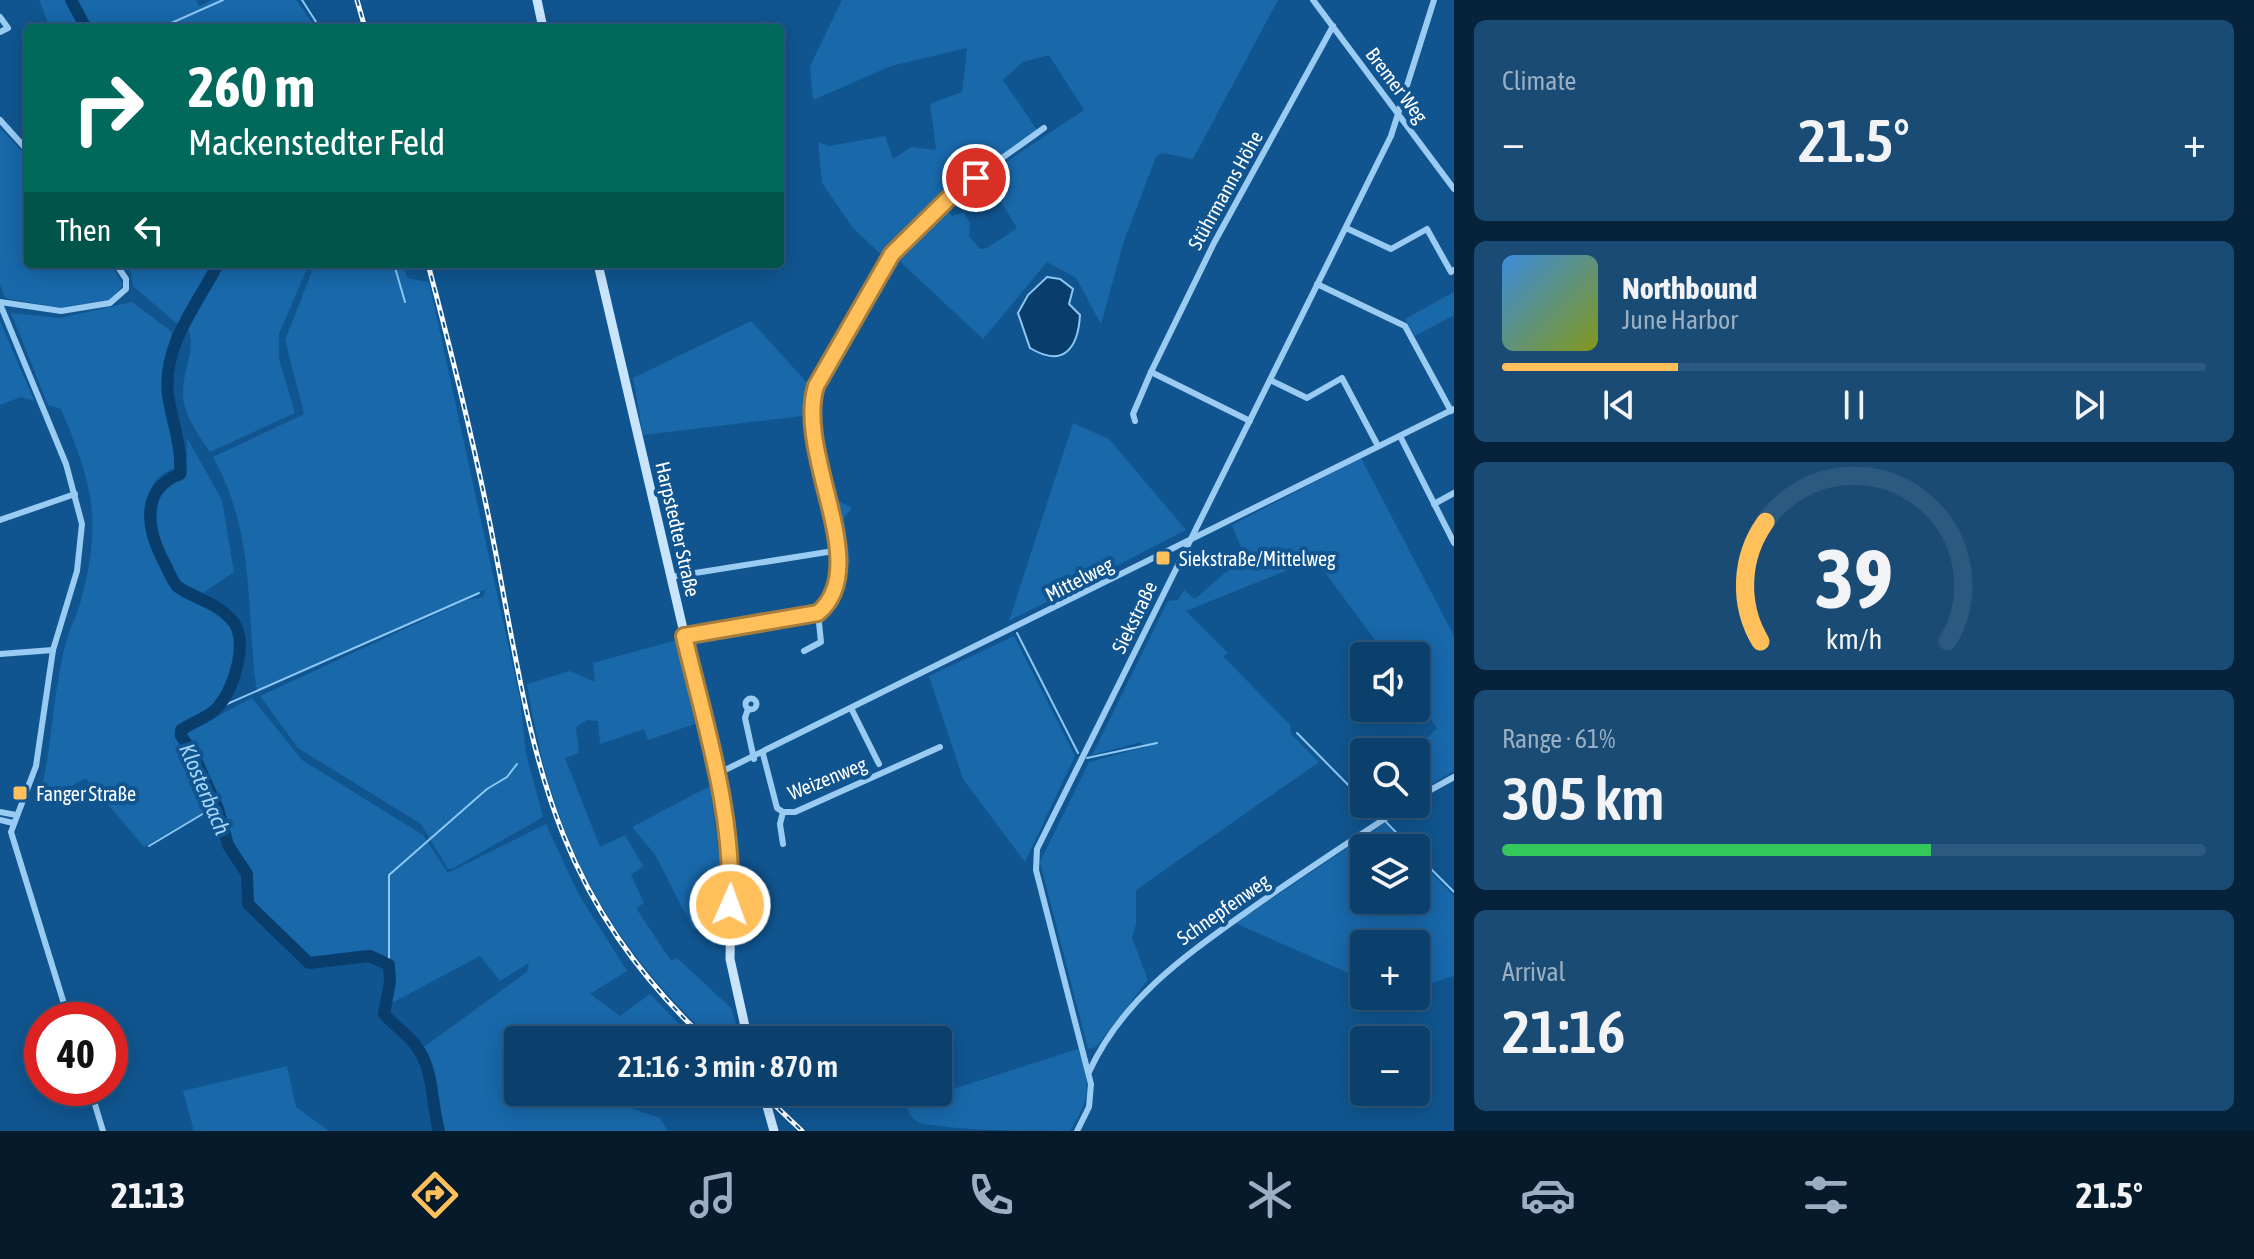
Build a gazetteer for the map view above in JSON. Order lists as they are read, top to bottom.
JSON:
{
  "streets": {
    "street": [
      "Bremer Weg",
      "Stührmanns Höhe",
      "Harpstedter Straße",
      "Mittelweg",
      "Siekstraße",
      "Weizenweg",
      "Schnepfenweg"
    ]
  },
  "crossings": [
    ["Bremer Weg", "Stührmanns Höhe"],
    ["Bremer Weg", "Siekstraße"],
    ["Harpstedter Straße", "Mittelweg"],
    ["Mittelweg", "Siekstraße"],
    ["Mittelweg", "Weizenweg"],
    ["Siekstraße", "Schnepfenweg"]
  ],
  "water": ["Klosterbach"],
  "places": {
    "transit": ["Siekstraße/Mittelweg", "Fanger Straße"]
  },
  "page": {
    "tile": [
      "Climate",
      ["Range · 61%", "305 km"],
      ["Arrival", "21:16"]
    ],
    "turn": ["260 m", "Mackenstedter Feld"],
    "heat": ["−", "21.5°", "+"],
    "then": "Then",
    "song": ["Northbound", "June Harbor"],
    "map_buttons": ["+", "−"],
    "limit": "40",
    "trip": "21:16 · 3 min · 870 m",
    "tabs": ["21:13", "21.5°"],
    "gauge": ["39", "km/h"]
  }
}
